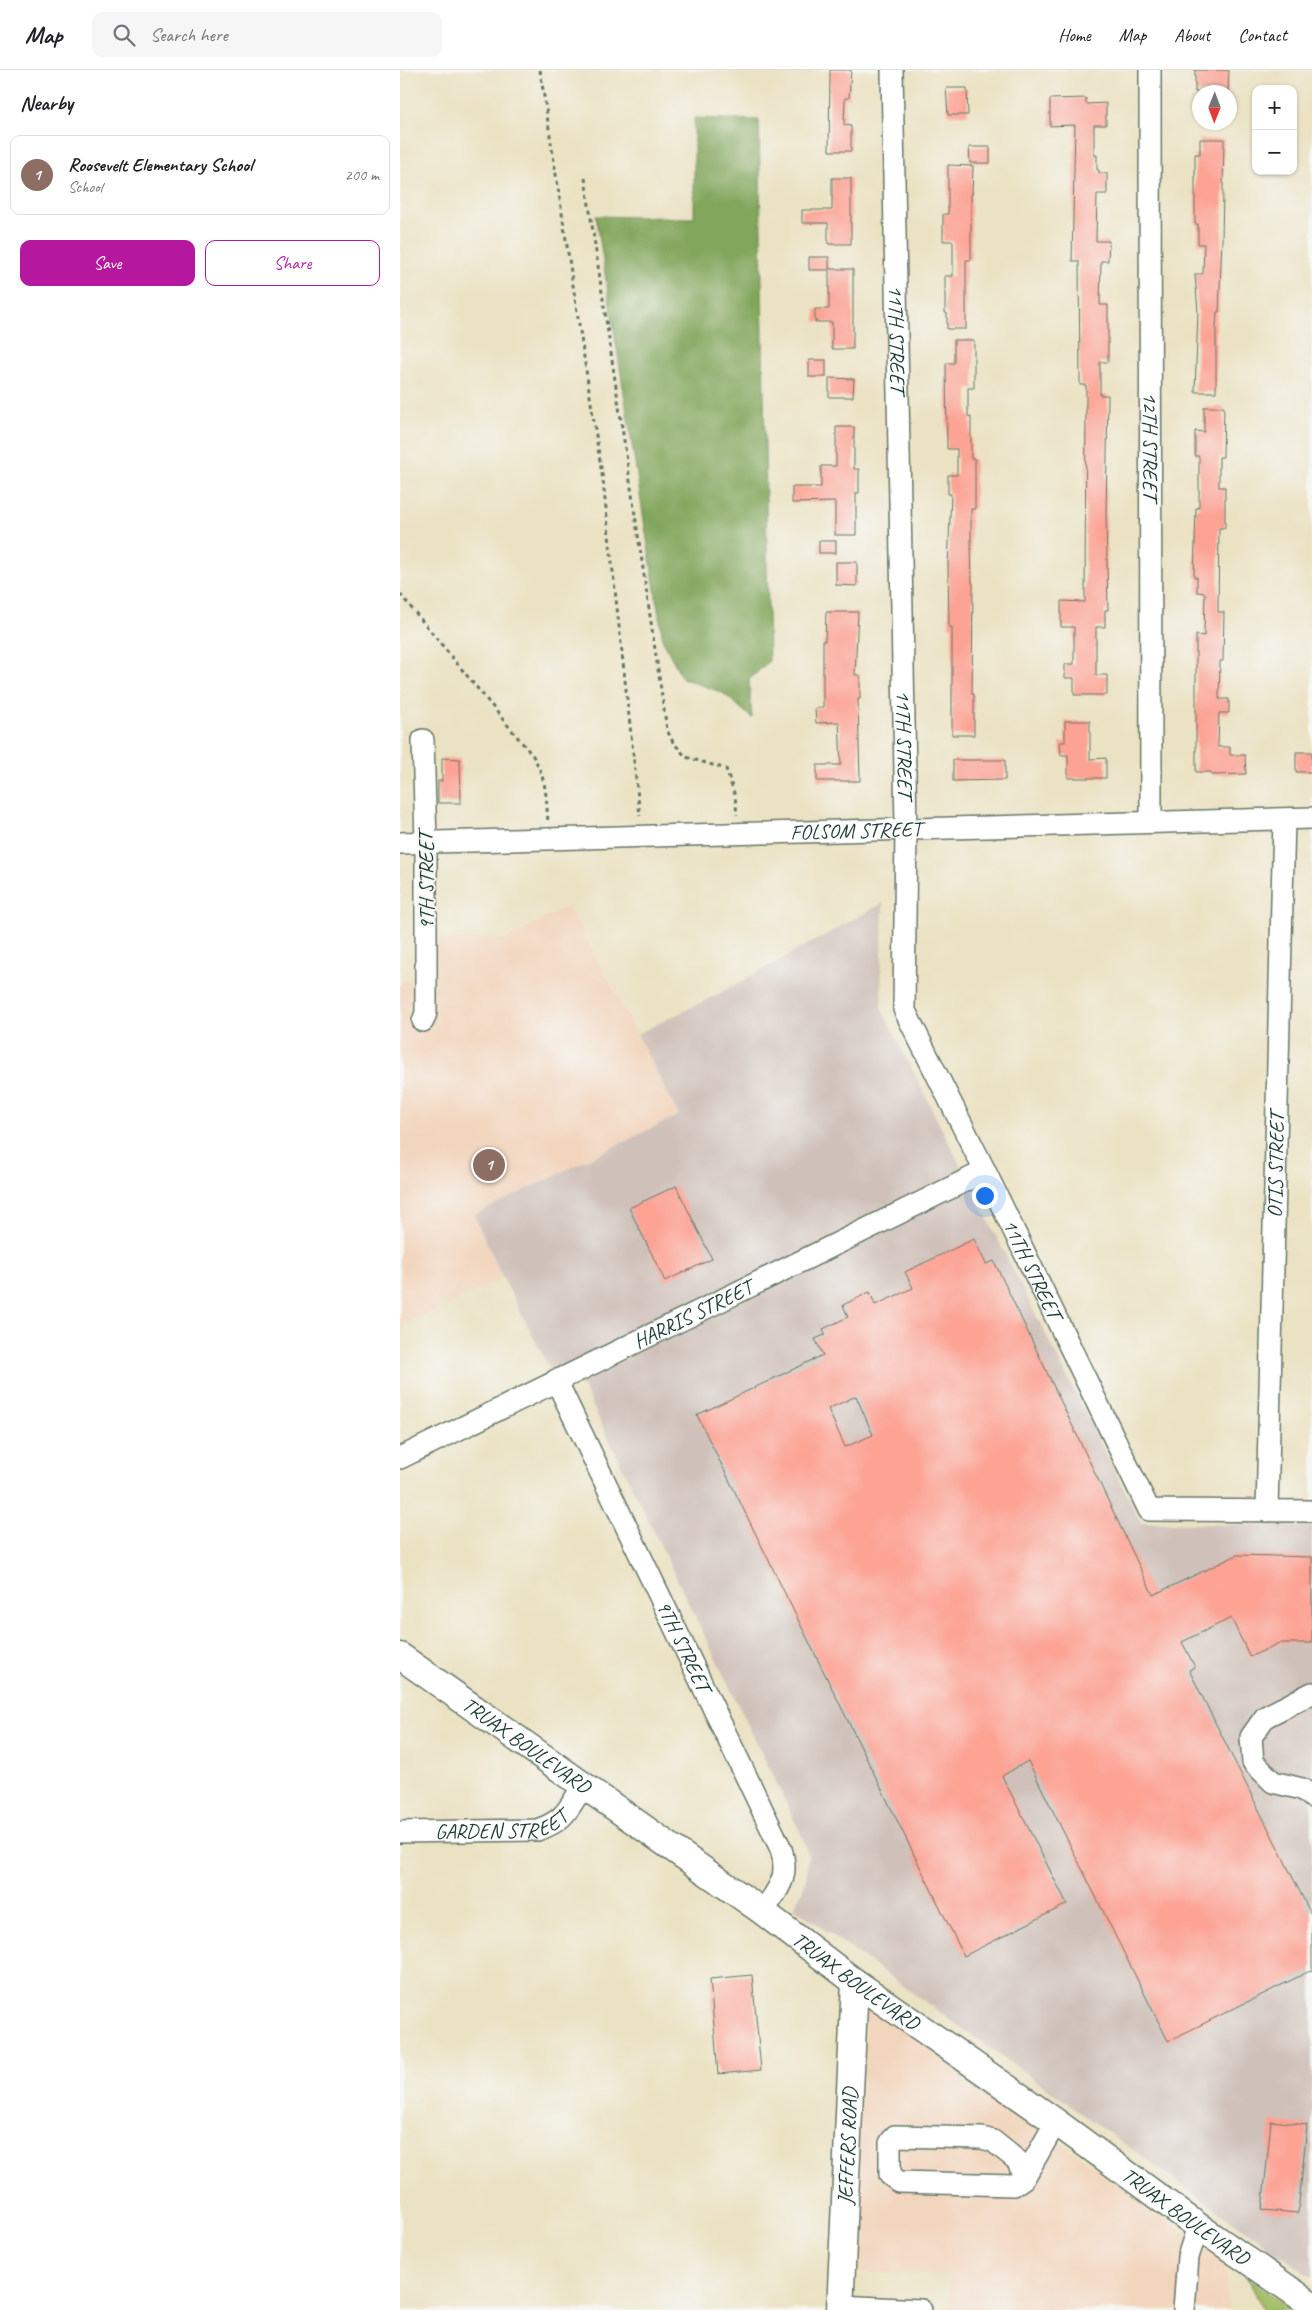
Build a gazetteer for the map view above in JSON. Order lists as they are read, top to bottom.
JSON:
{
  "streets": {
    "main road": ["TRUAX BOULEVARD", "JEFFERS ROAD"],
    "street": [
      "11TH STREET",
      "12TH STREET",
      "FOLSOM STREET",
      "9TH STREET",
      "OTIS STREET",
      "HARRIS STREET",
      "GARDEN STREET"
    ]
  },
  "crossings": [
    ["11TH STREET", "FOLSOM STREET"],
    ["11TH STREET", "OTIS STREET"],
    ["11TH STREET", "HARRIS STREET"],
    ["12TH STREET", "FOLSOM STREET"],
    ["FOLSOM STREET", "9TH STREET"],
    ["FOLSOM STREET", "OTIS STREET"],
    ["9TH STREET", "HARRIS STREET"],
    ["9TH STREET", "TRUAX BOULEVARD"],
    ["TRUAX BOULEVARD", "GARDEN STREET"],
    ["TRUAX BOULEVARD", "JEFFERS ROAD"]
  ],
  "north": "bottom",
  "page": {
    "header": "Map",
    "search": "Search here",
    "nav": [
      "Home",
      "Map",
      "About",
      "Contact"
    ],
    "heading": "Nearby",
    "map_buttons": ["+", "−"],
    "list": [
      {
        "mark": "1",
        "name": "Roosevelt Elementary School",
        "note": "School",
        "value": "200 m"
      }
    ],
    "buttons": ["Save", "Share"],
    "pins": "1"
  }
}
